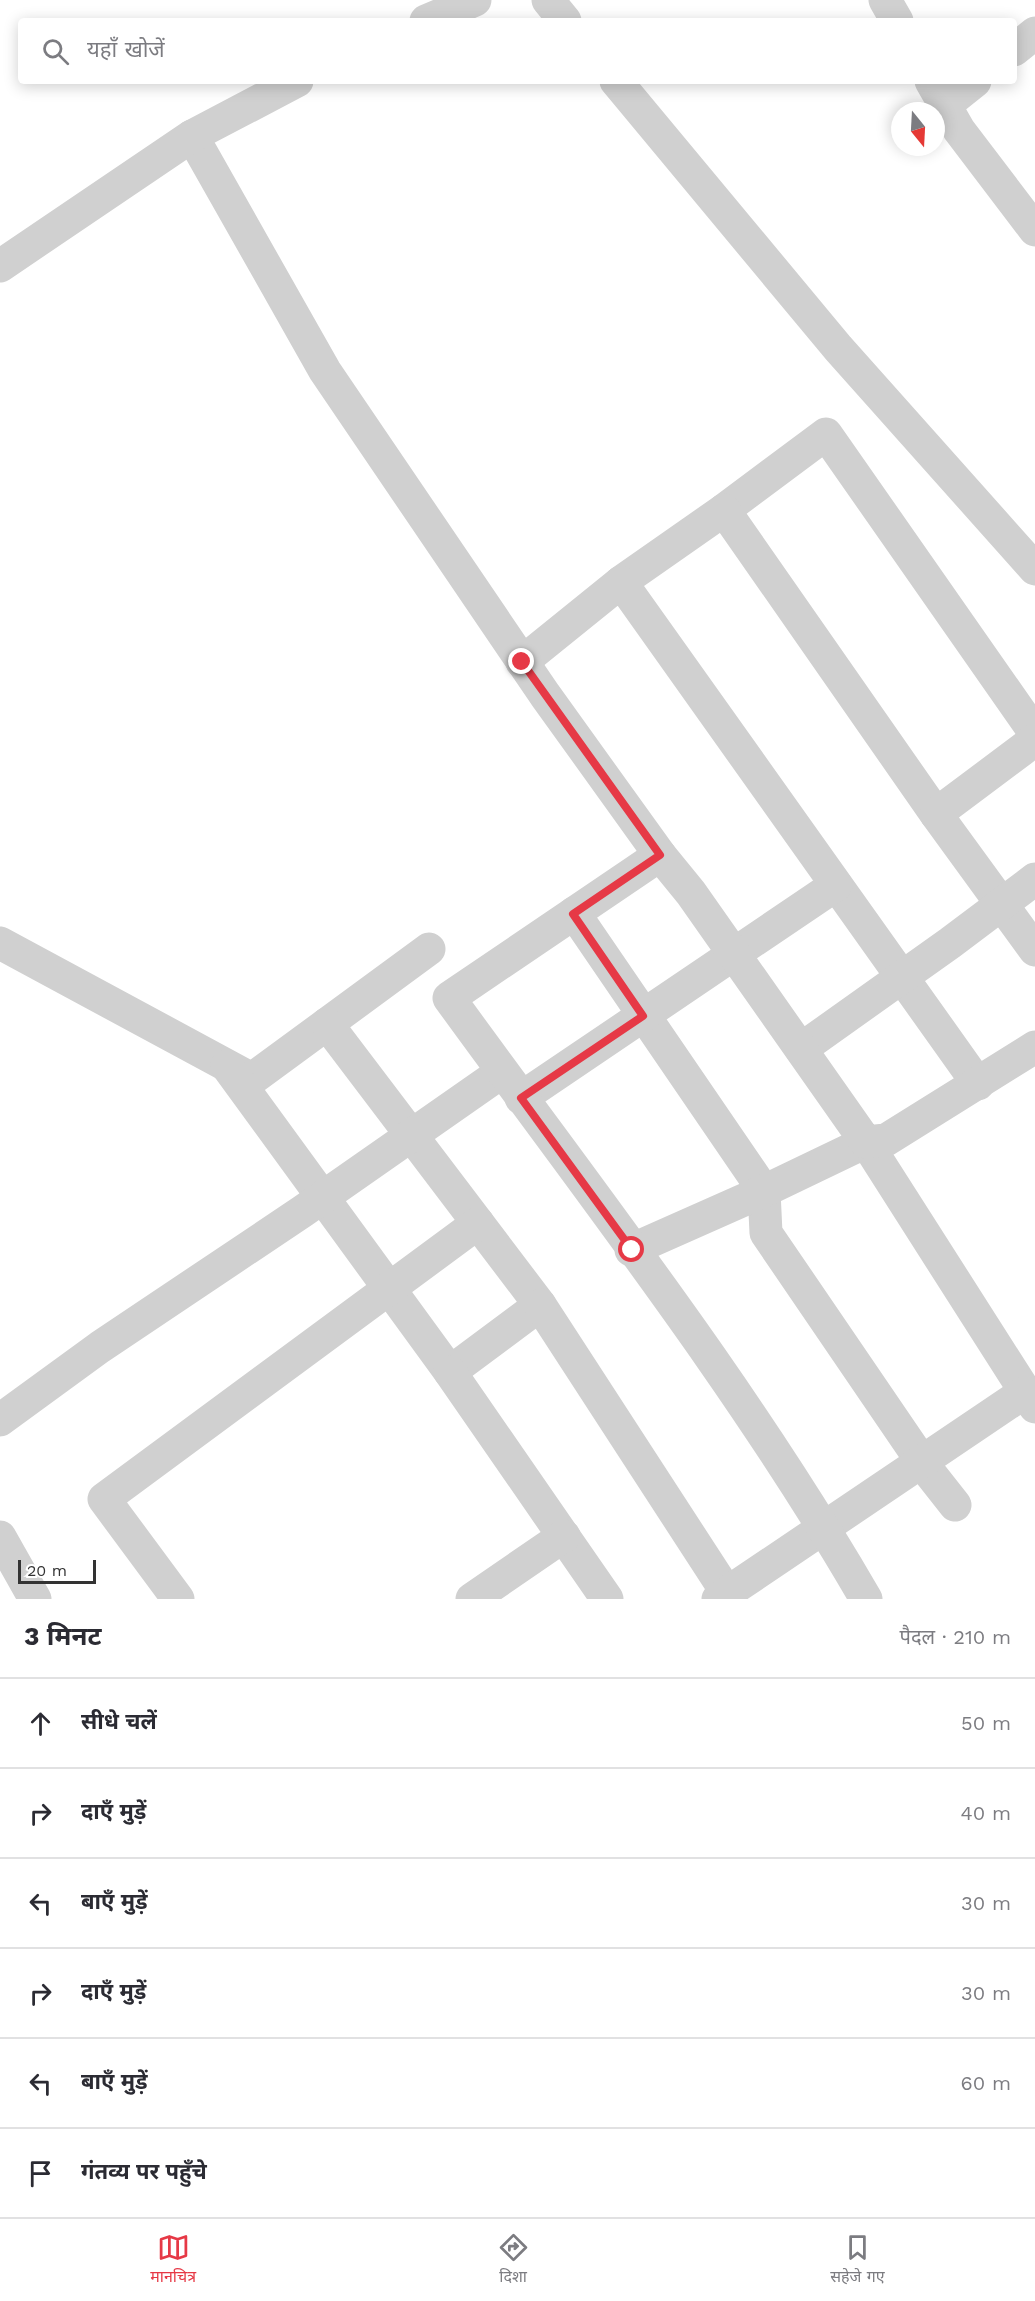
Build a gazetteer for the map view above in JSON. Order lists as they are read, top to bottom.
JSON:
{
  "scale_bar": "20 m",
  "north": "bottom",
  "page": {
    "search": "यहाँ खोजें",
    "scale": "20 m",
    "heading": ["3 मिनट", "पैदल · 210 m"],
    "list": [
      ["सीधे चलें", "50 m"],
      ["दाएँ मुड़ें", "40 m"],
      ["बाएँ मुड़ें", "30 m"],
      ["दाएँ मुड़ें", "30 m"],
      ["बाएँ मुड़ें", "60 m"],
      "गंतव्य पर पहुँचे"
    ],
    "nav": ["मानचित्र", "दिशा", "सहेजे गए"]
  }
}
